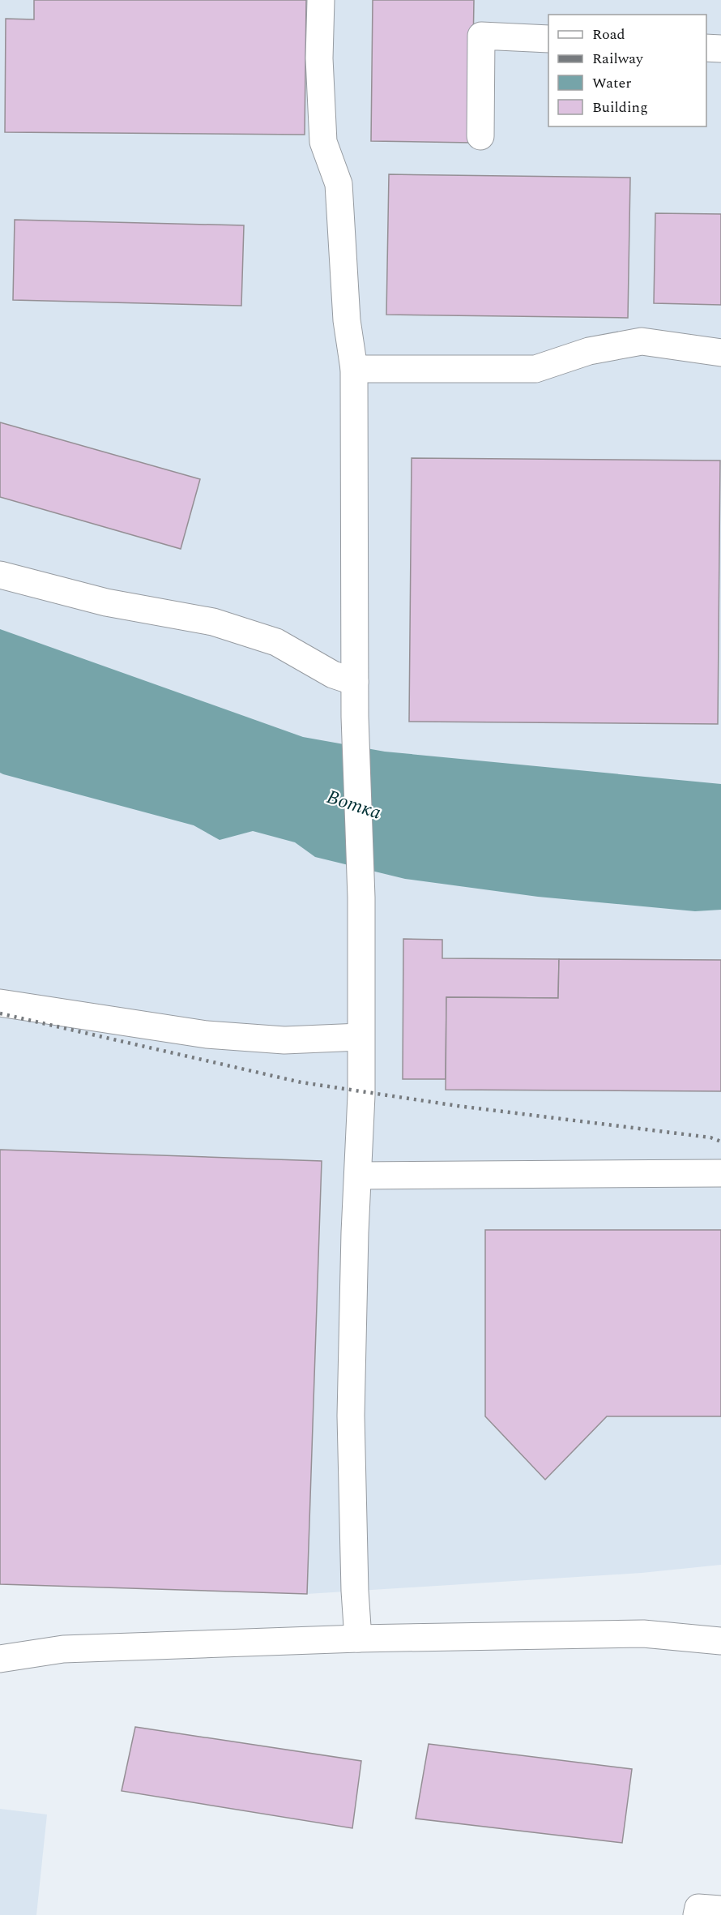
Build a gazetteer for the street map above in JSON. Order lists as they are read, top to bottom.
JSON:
{
  "water": ["Вотка"],
  "legend": [
    "Road",
    "Railway",
    "Water",
    "Building"
  ]
}
